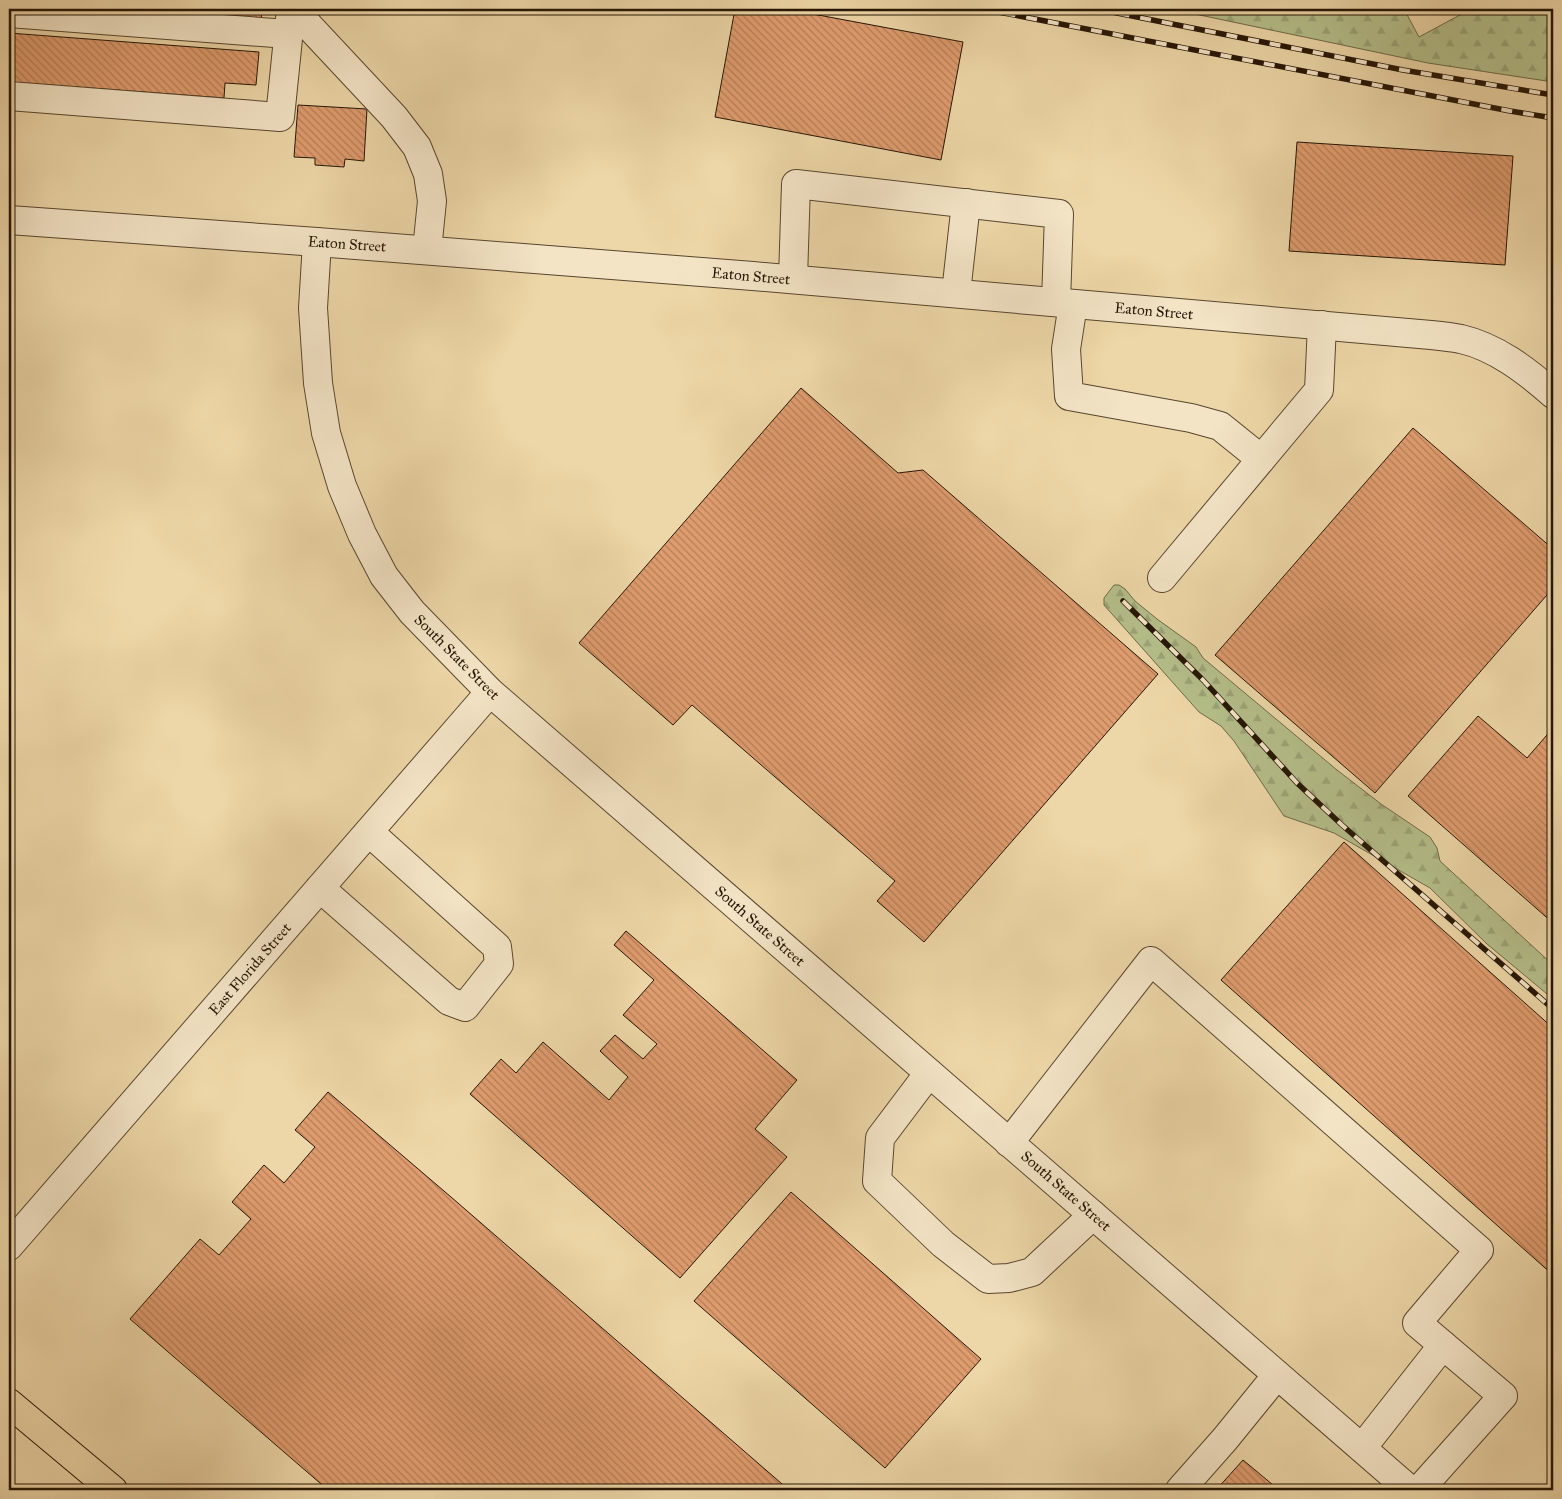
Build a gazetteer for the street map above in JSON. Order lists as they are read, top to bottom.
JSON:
{
  "streets": {
    "street": ["Eaton Street", "South State Street", "East Florida Street"]
  },
  "crossings": [
    ["Eaton Street", "South State Street"],
    ["South State Street", "East Florida Street"]
  ]
}
